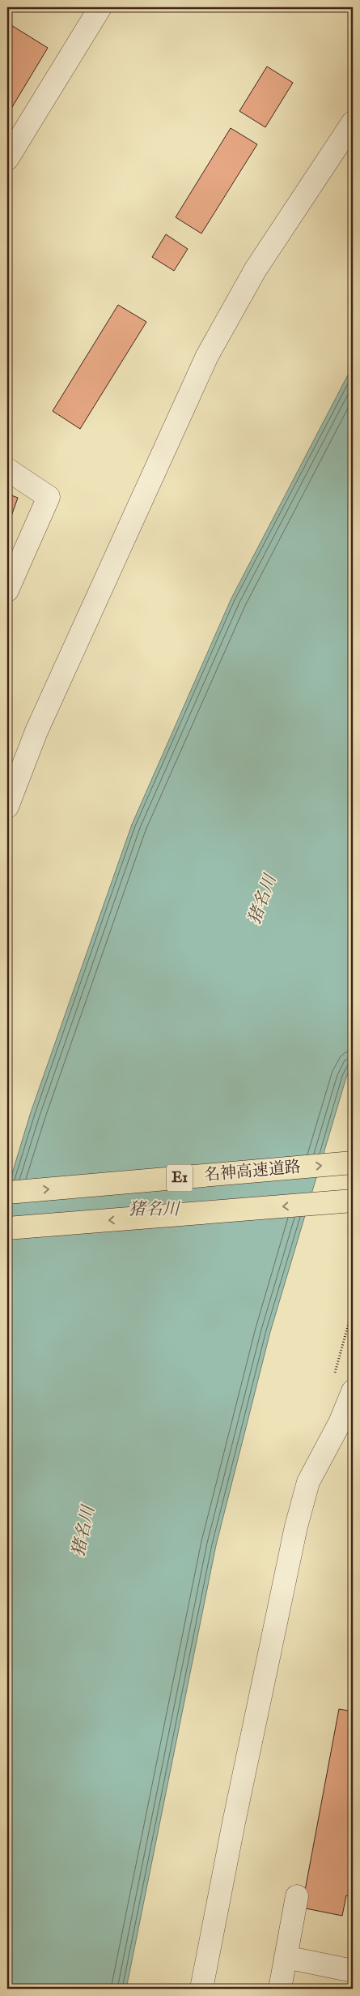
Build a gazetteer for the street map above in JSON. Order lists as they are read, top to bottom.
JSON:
{
  "streets": {
    "highway": ["名神高速道路", "E1"]
  },
  "water": ["猪名川"]
}
